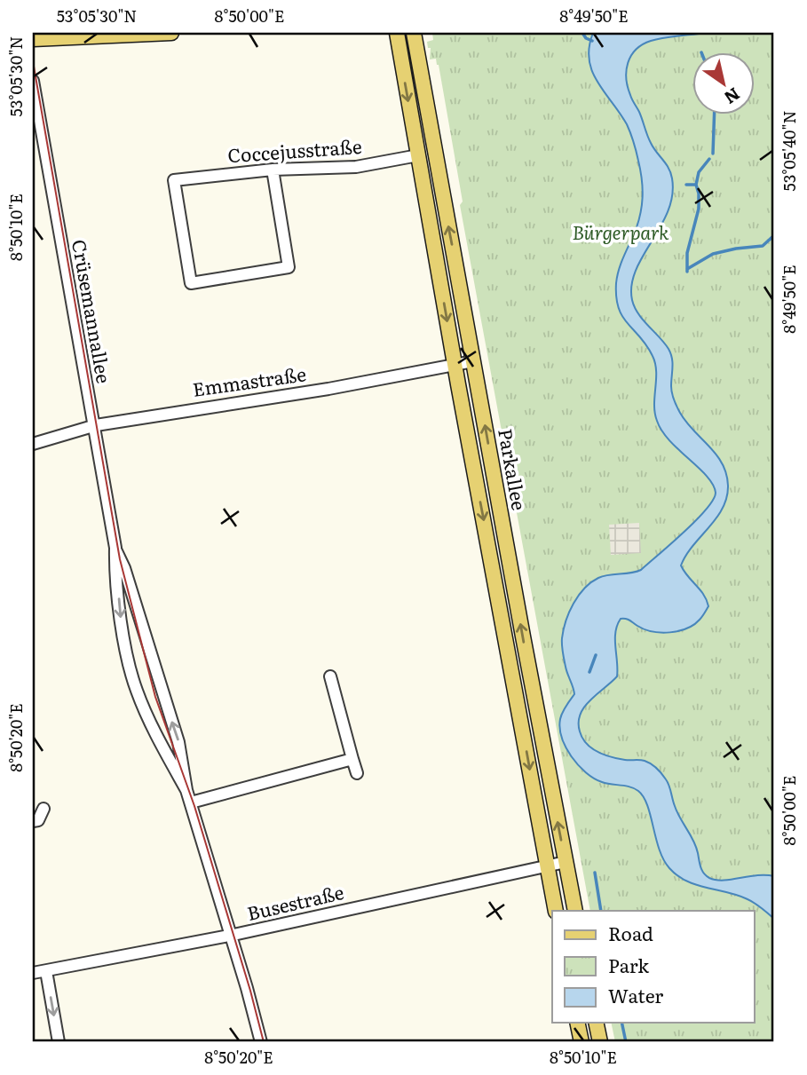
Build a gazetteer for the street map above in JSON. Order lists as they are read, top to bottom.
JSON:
{
  "streets": {
    "main road": ["Parkallee"],
    "street": [
      "Coccejusstraße",
      "Crüsemannallee",
      "Emmastraße",
      "Busestraße"
    ]
  },
  "crossings": [
    ["Coccejusstraße", "Parkallee"],
    ["Crüsemannallee", "Emmastraße"],
    ["Crüsemannallee", "Busestraße"],
    ["Emmastraße", "Parkallee"],
    ["Parkallee", "Busestraße"]
  ],
  "parks": ["Bürgerpark"],
  "legend": ["Road", "Park", "Water"],
  "north": "bottom right",
  "coordinates": [
    "53°05'30\"N",
    "8°50'00\"E",
    "8°49'50\"E",
    "53°05'40\"N",
    "8°50'10\"E",
    "8°50'20\"E"
  ]
}
